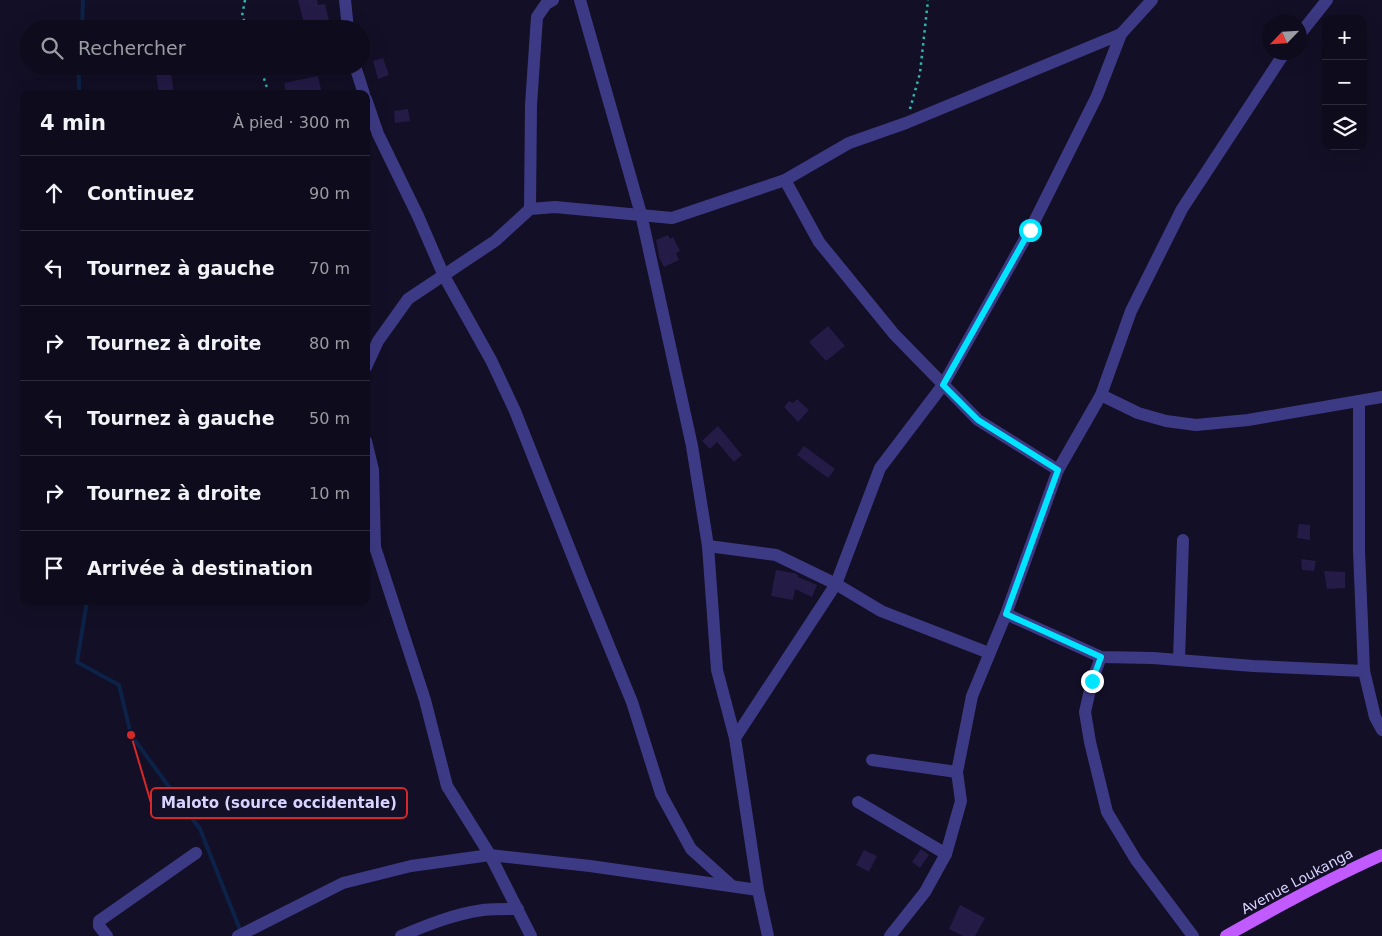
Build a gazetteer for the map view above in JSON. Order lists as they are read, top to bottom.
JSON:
{
  "streets": {
    "main road": ["Avenue Loukanga"]
  },
  "places": ["Maloto (source occidentale)"],
  "north": "bottom left",
  "page": {
    "map_buttons": ["+", "−"],
    "search": "Rechercher",
    "heading": ["4 min", "À pied · 300 m"],
    "list": [
      ["Continuez", "90 m"],
      ["Tournez à gauche", "70 m"],
      ["Tournez à droite", "80 m"],
      ["Tournez à gauche", "50 m"],
      ["Tournez à droite", "10 m"],
      "Arrivée à destination"
    ]
  }
}
